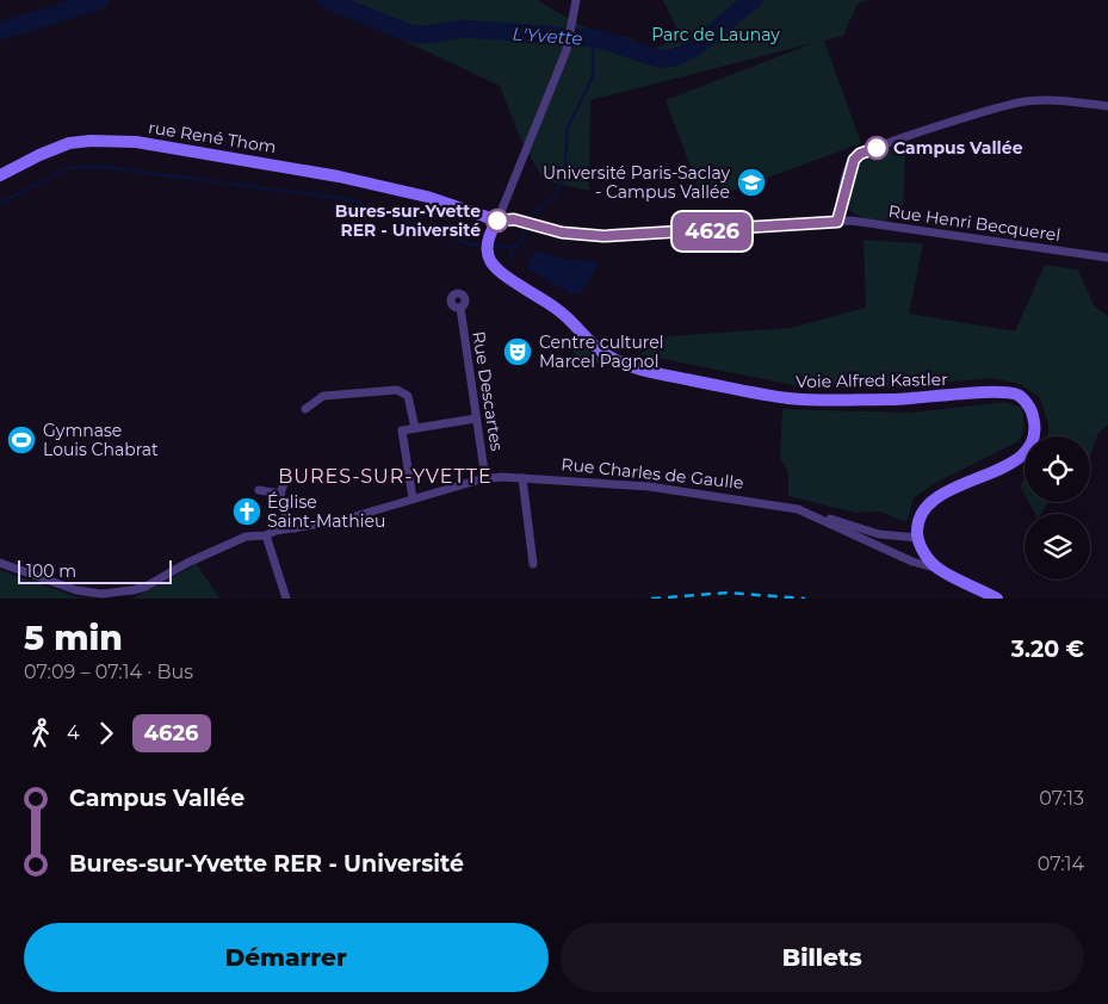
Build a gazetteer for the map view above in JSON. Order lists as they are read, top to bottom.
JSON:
{
  "streets": {
    "main road": ["rue René Thom", "Voie Alfred Kastler", "Rue Charles de Gaulle"],
    "street": ["Rue Henri Becquerel", "Rue Descartes"]
  },
  "crossings": [
    ["rue René Thom", "Rue Henri Becquerel"],
    ["rue René Thom", "Voie Alfred Kastler"],
    ["Rue Henri Becquerel", "Voie Alfred Kastler"],
    ["Voie Alfred Kastler", "Rue Charles de Gaulle"],
    ["Rue Descartes", "Rue Charles de Gaulle"]
  ],
  "districts": ["BURES-SUR-YVETTE"],
  "water": ["L'Yvette"],
  "parks": ["Parc de Launay"],
  "places": {
    "other": ["Campus Vallée", "Bures-sur-Yvette RER - Université"],
    "school or university": ["Université Paris-Saclay - Campus Vallée"],
    "theatre": ["Centre culturel Marcel Pagnol"],
    "sports": ["Gymnase Louis Chabrat"],
    "church": ["Église Saint-Mathieu"]
  },
  "lines": ["bus line 4626"],
  "scale_bar": "100 m",
  "page": {
    "on_map": "4626",
    "scale": "100 m",
    "heading": ["5 min", "07:09 – 07:14 · Bus", "3.20 €"],
    "legs": ["4", "4626"],
    "list": [
      {
        "name": "Campus Vallée",
        "value": "07:13"
      },
      {
        "name": "Bures-sur-Yvette RER - Université",
        "value": "07:14"
      }
    ],
    "buttons": ["Démarrer", "Billets"]
  }
}
